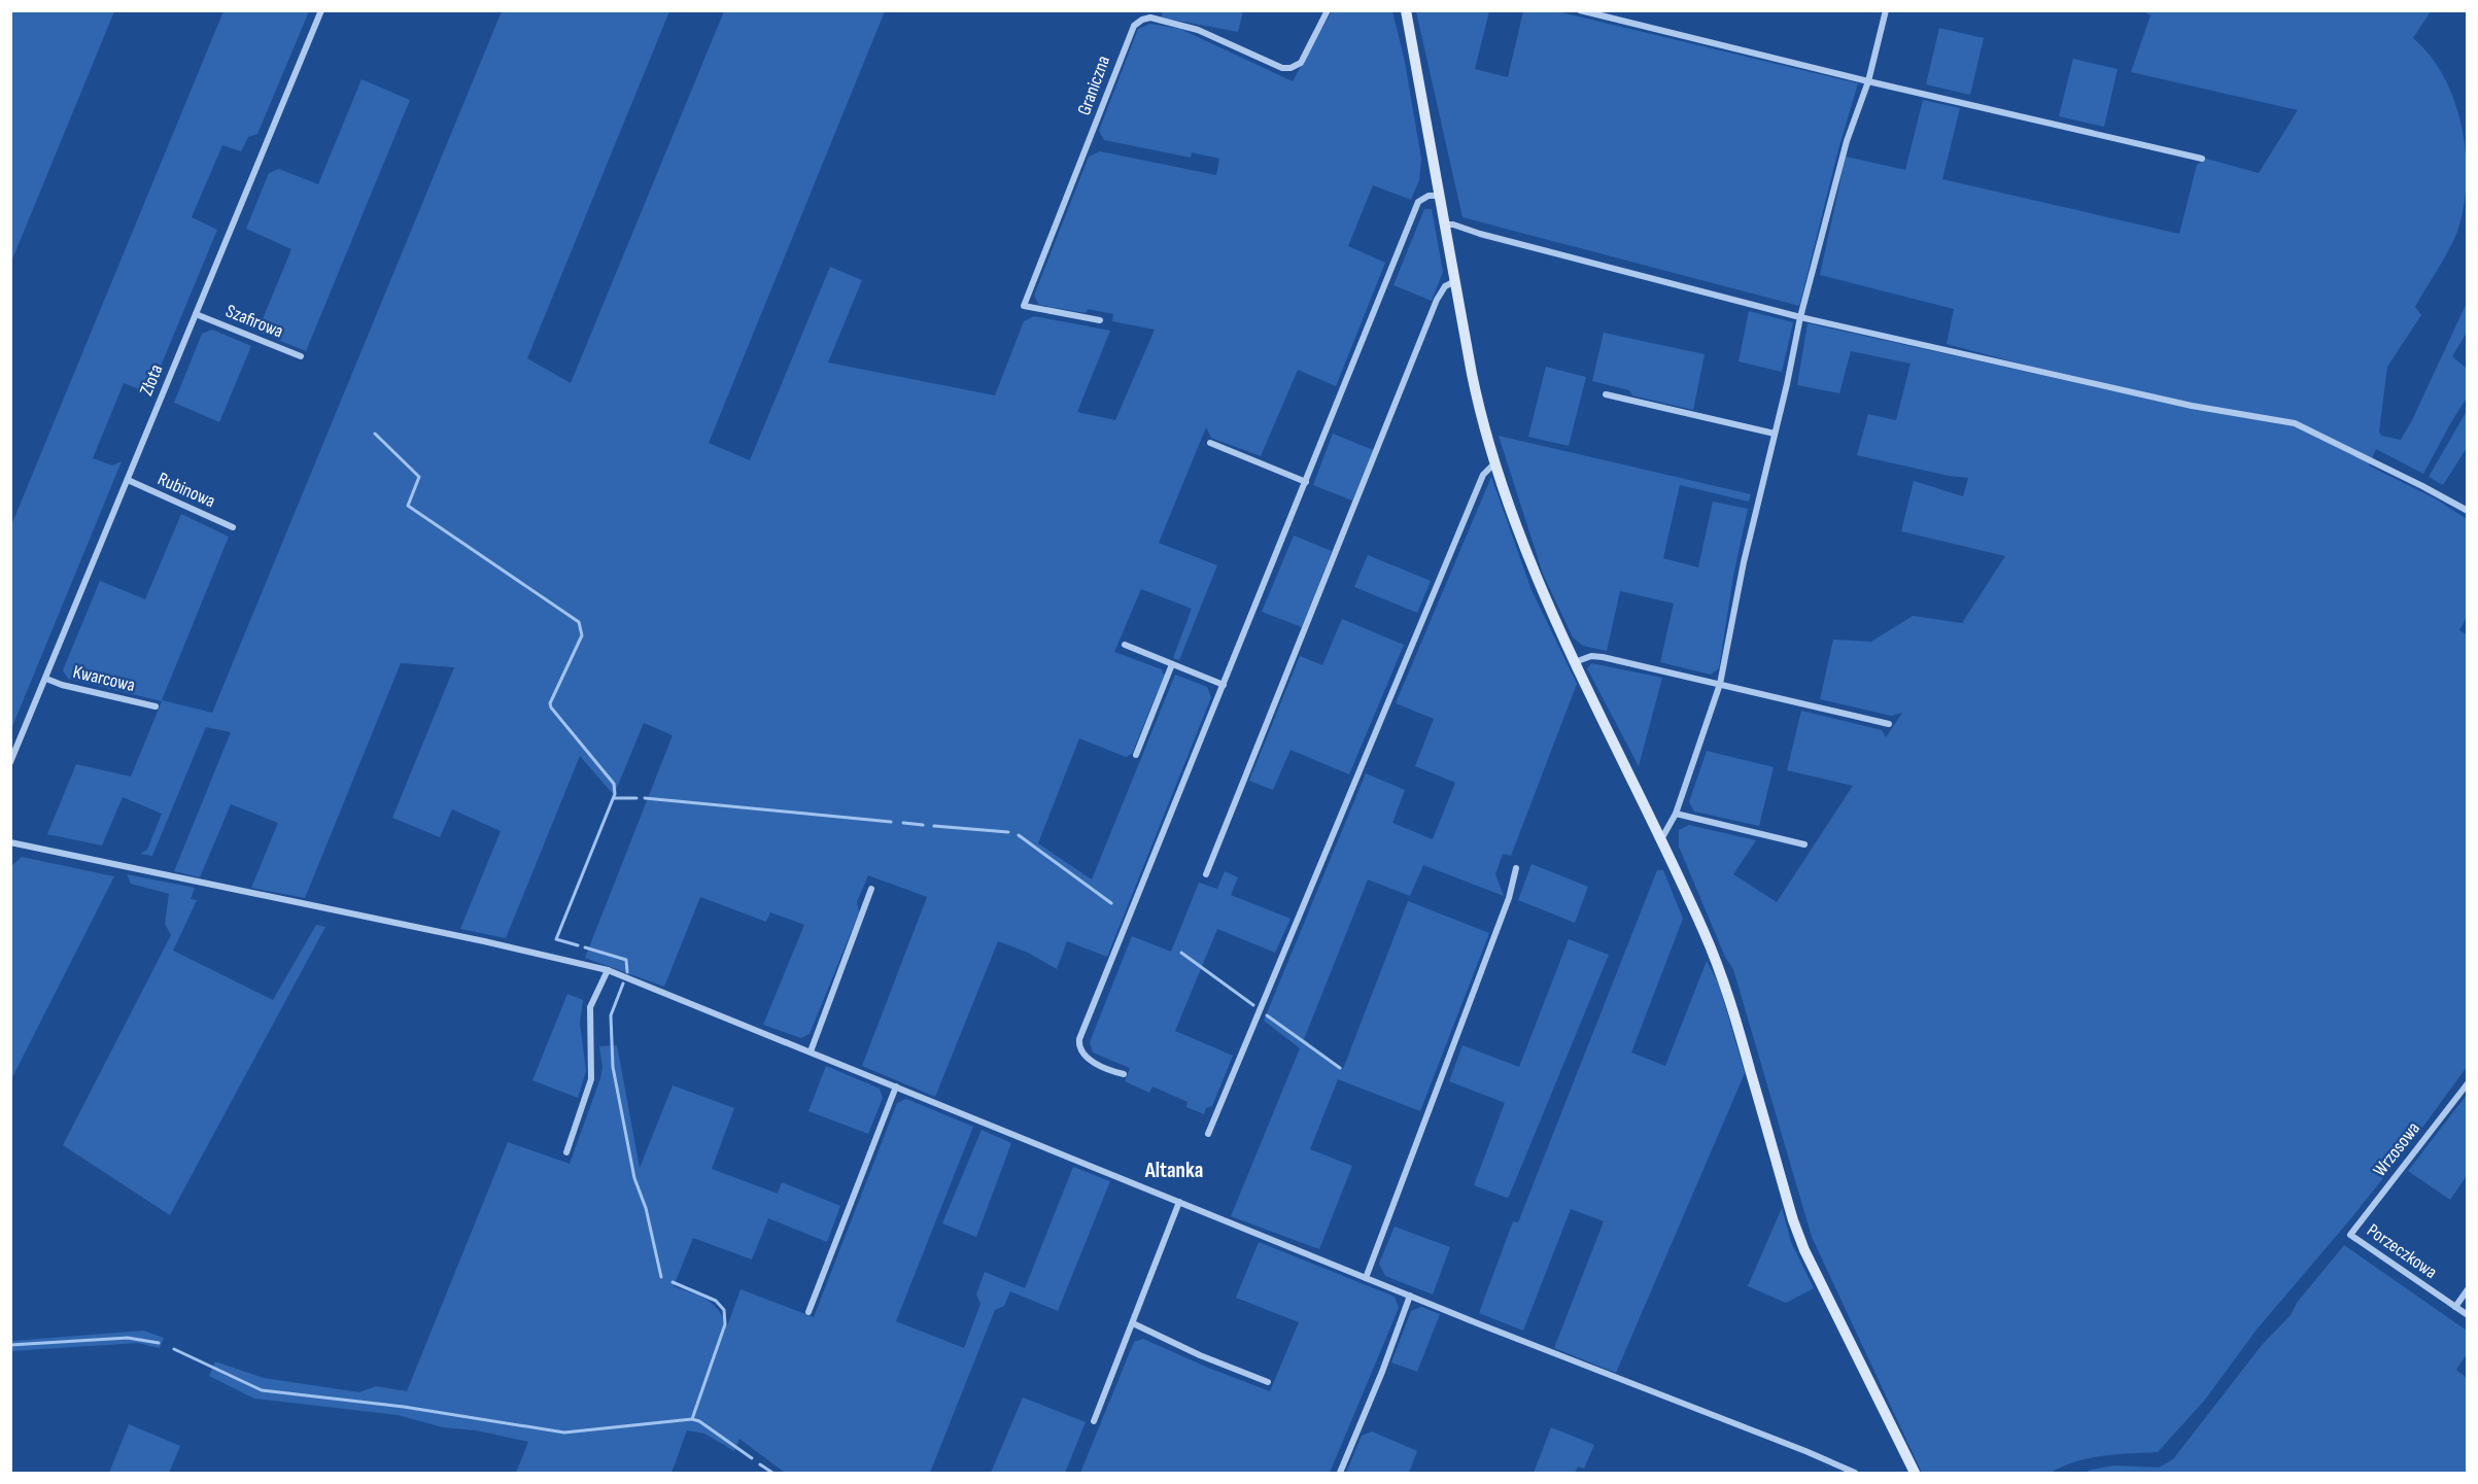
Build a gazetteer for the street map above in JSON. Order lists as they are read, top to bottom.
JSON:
{
  "streets": {
    "street": [
      "Graniczna",
      "Szafirowa",
      "Złota",
      "Rubinowa",
      "Kwarcowa",
      "Wrzosowa",
      "Porzeczkowa"
    ]
  },
  "crossings": [
    ["Szafirowa", "Złota"],
    ["Złota", "Rubinowa"],
    ["Złota", "Kwarcowa"],
    ["Wrzosowa", "Porzeczkowa"]
  ],
  "districts": ["Altanka"]
}
